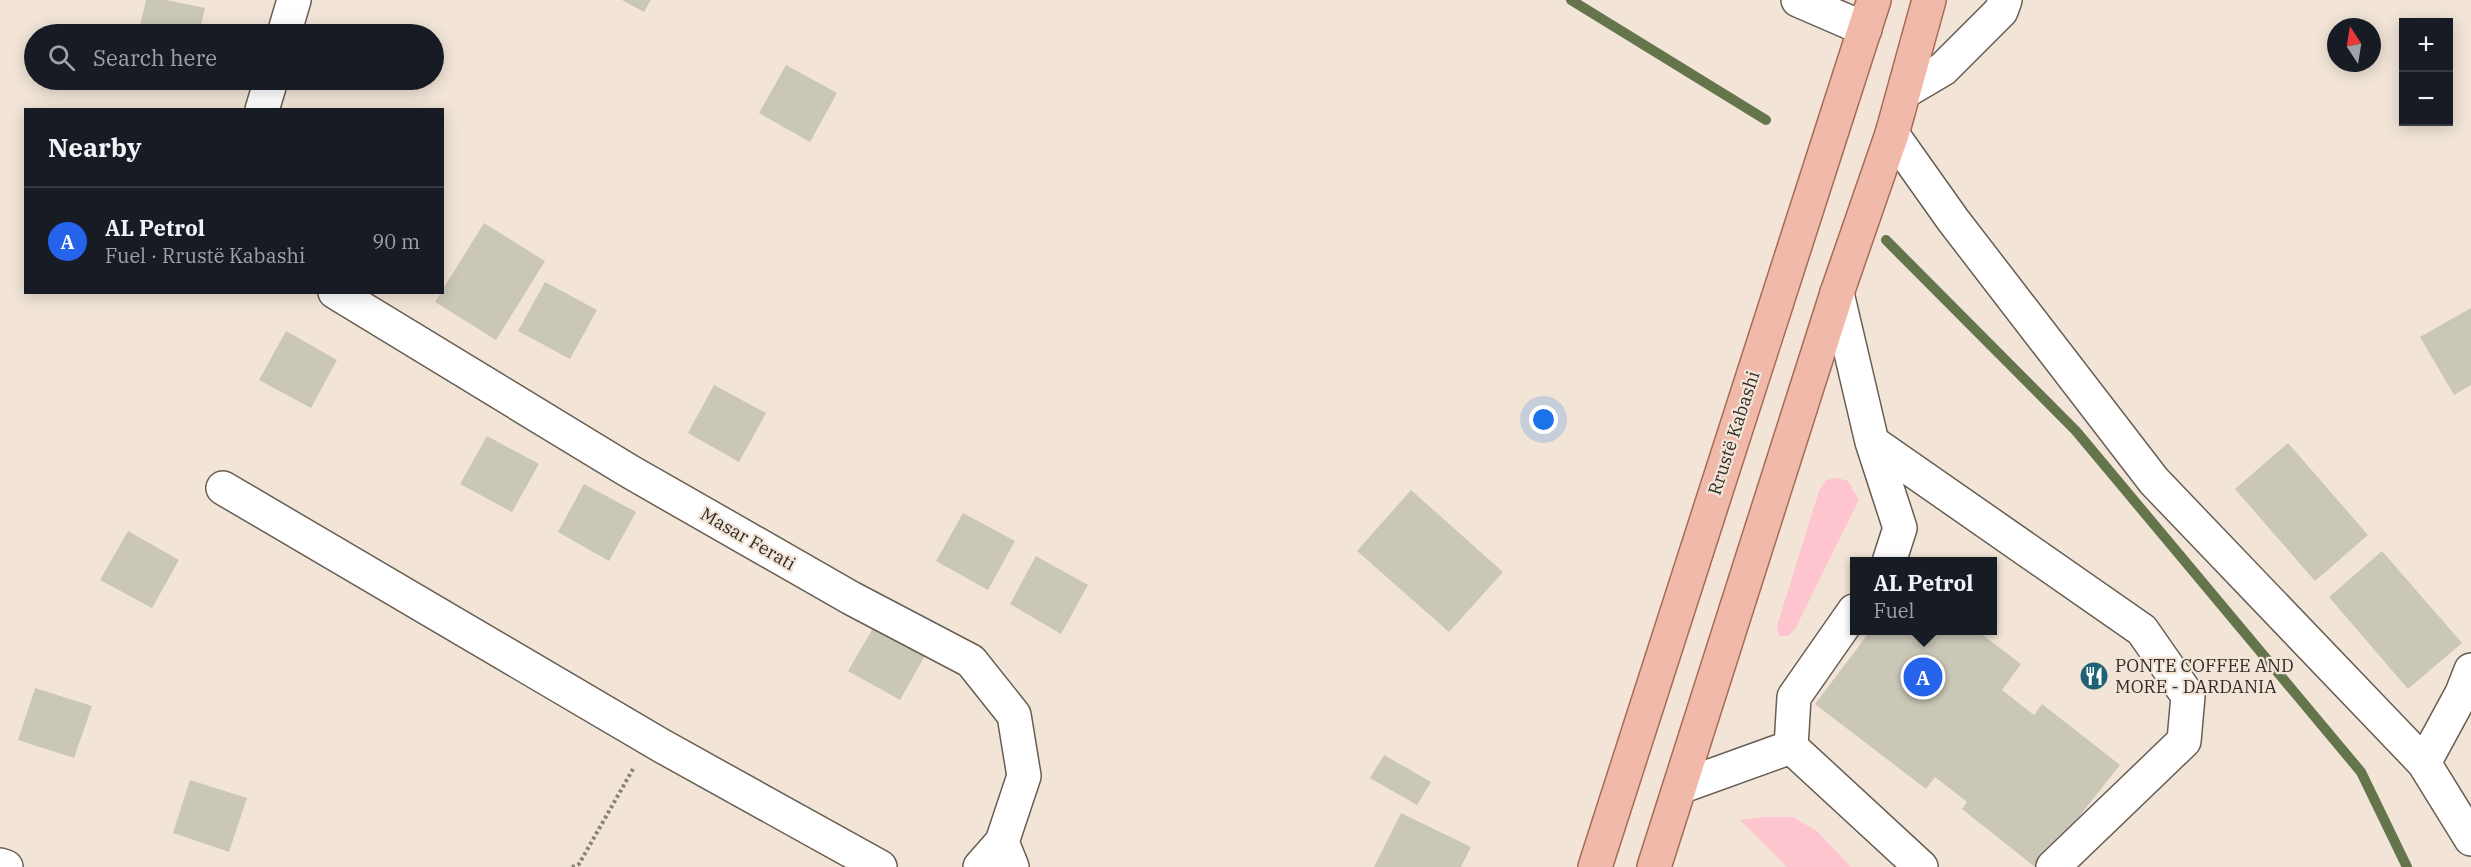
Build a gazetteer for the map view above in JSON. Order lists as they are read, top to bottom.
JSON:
{
  "streets": {
    "main road": ["Rrustë Kabashi"],
    "street": ["Masar Ferati"]
  },
  "places": {
    "restaurant": ["PONTE COFFEE AND MORE - DARDANIA"]
  },
  "north": "top",
  "page": {
    "map_buttons": ["+", "−"],
    "search": "Search here",
    "heading": "Nearby",
    "list": [
      {
        "mark": "A",
        "name": "AL Petrol",
        "note": "Fuel · Rrustë Kabashi",
        "value": "90 m"
      }
    ],
    "popup": ["AL Petrol", "Fuel"],
    "pins": "A"
  }
}
